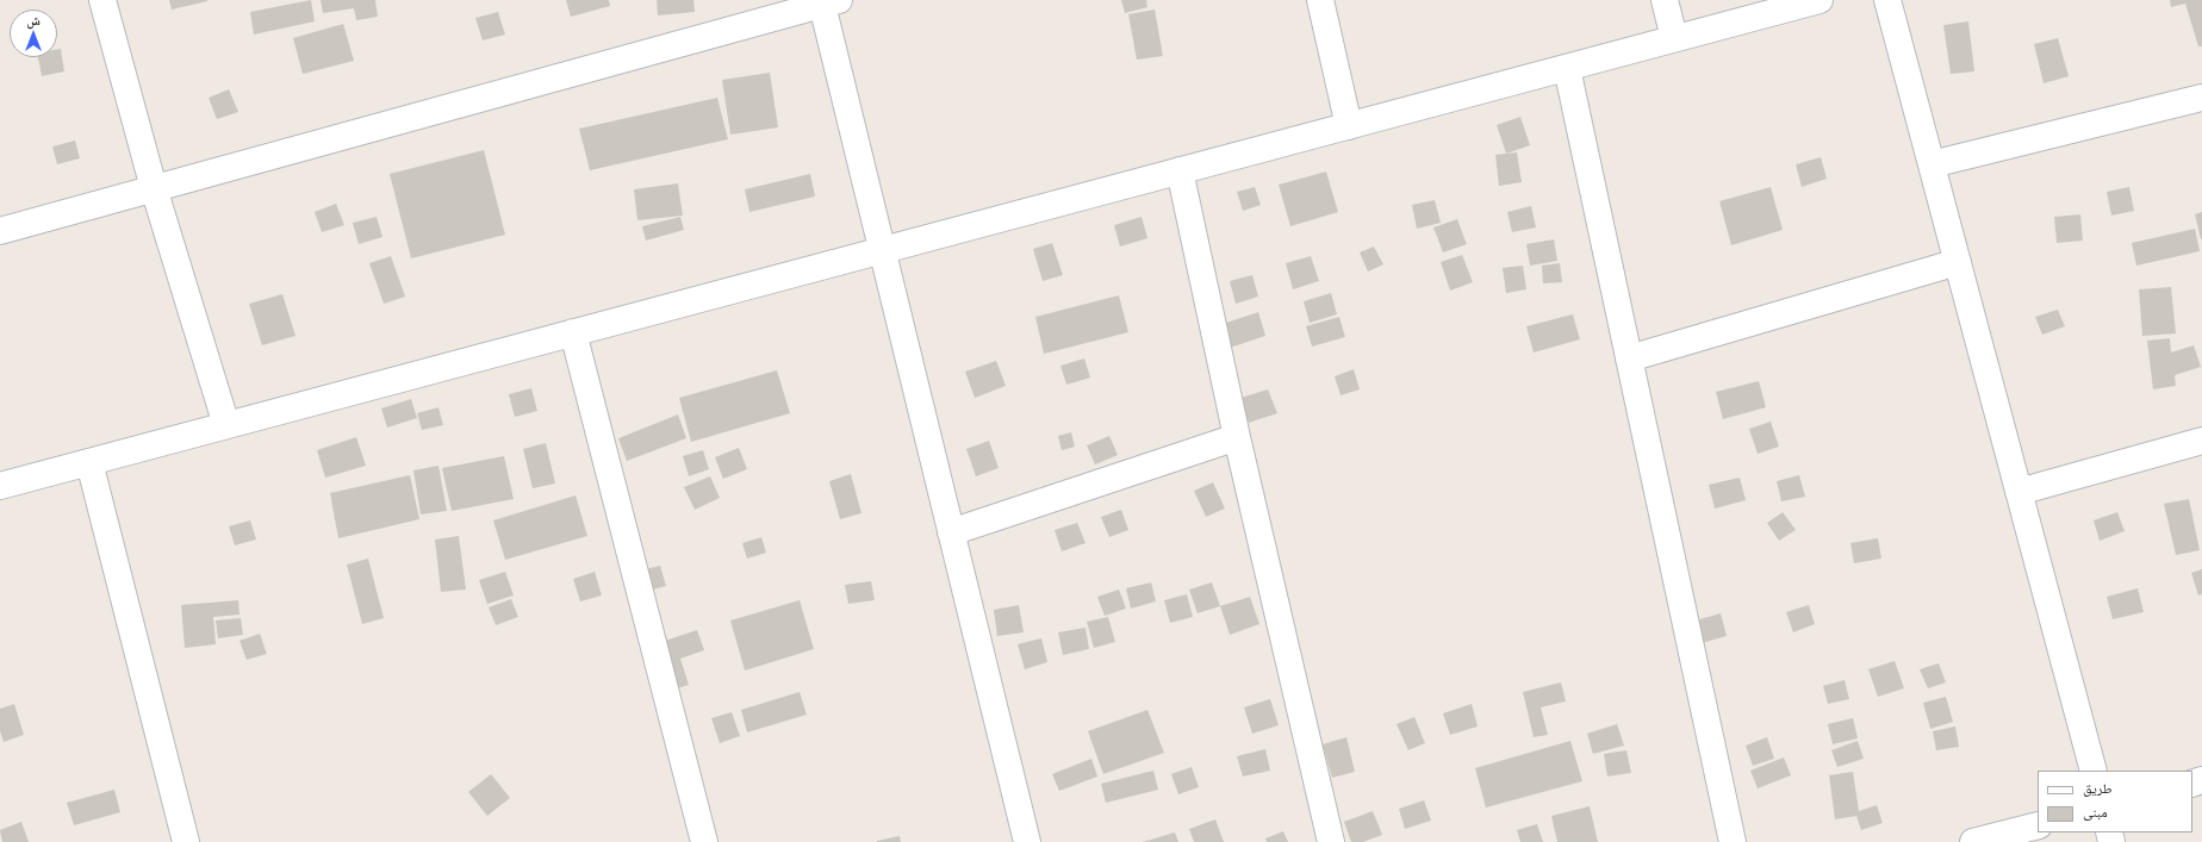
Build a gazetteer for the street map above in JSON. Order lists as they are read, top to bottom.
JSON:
{
  "legend": ["طريق", "مبنى"],
  "north": "top"
}
